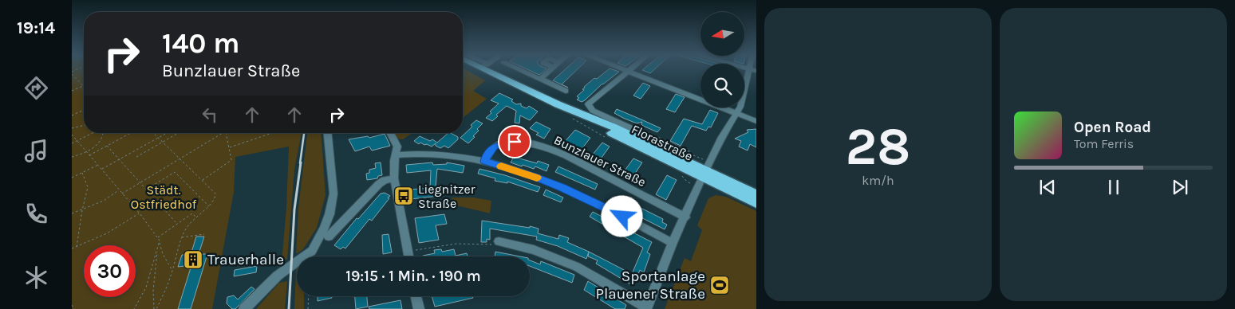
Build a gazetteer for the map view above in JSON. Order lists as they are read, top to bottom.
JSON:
{
  "streets": {
    "main road": ["Florastraße"],
    "street": ["Bunzlauer Straße"]
  },
  "parks": ["Städt. Ostfriedhof"],
  "places": {
    "bus stop": ["Liegnitzer Straße"],
    "building": ["Trauerhalle"],
    "sports": ["Sportanlage Plauener Straße"]
  },
  "north": "left",
  "page": {
    "tabs": "19:14",
    "tile": ["28", "km/h"],
    "turn": ["140 m", "Bunzlauer Straße"],
    "song": ["Open Road", "Tom Ferris"],
    "limit": "30",
    "trip": "19:15 · 1 Min. · 190 m"
  }
}
